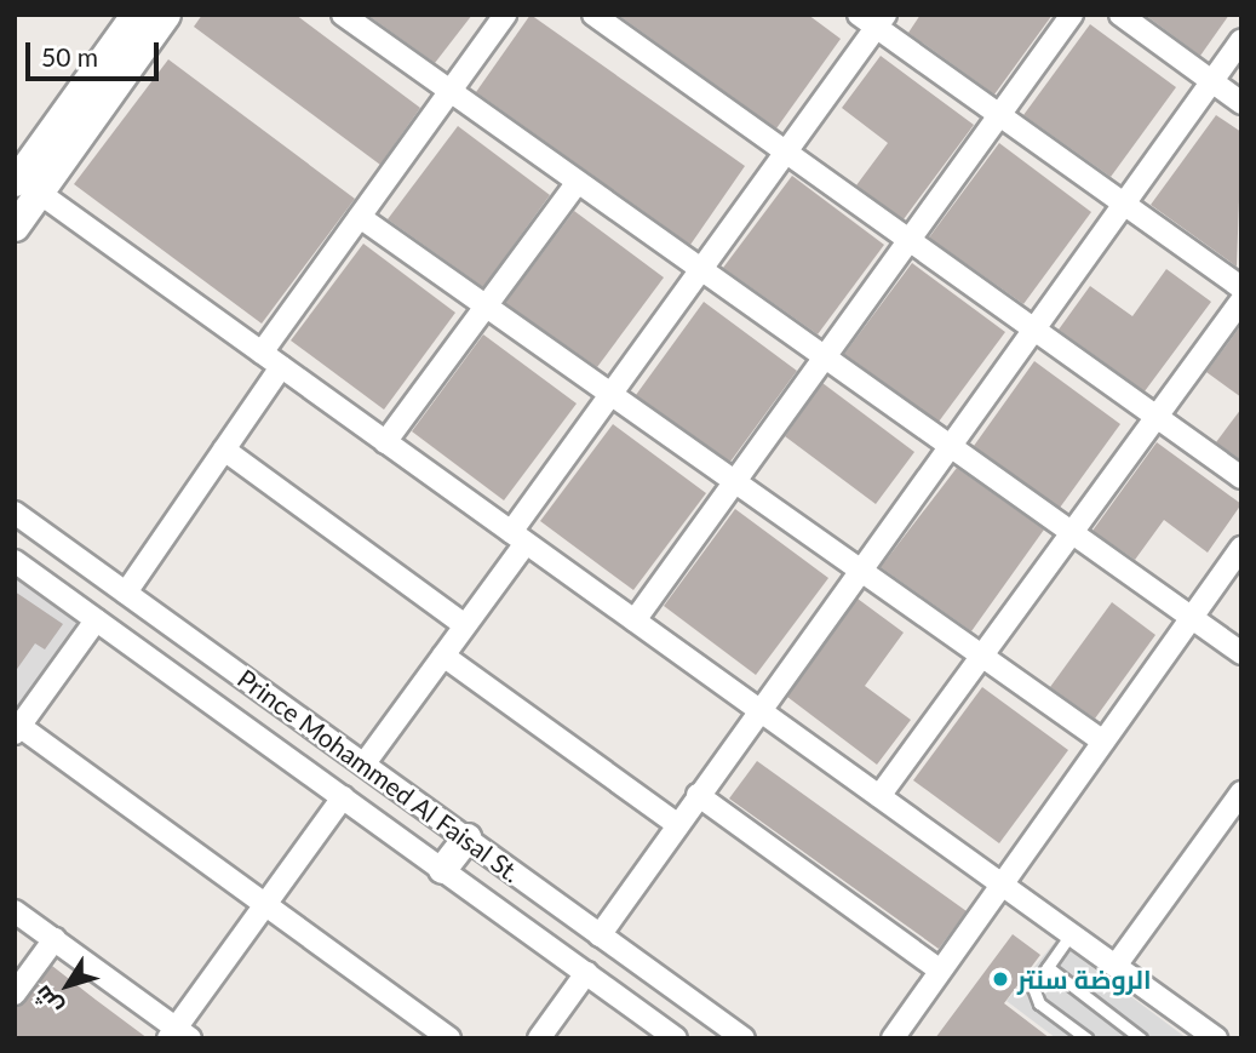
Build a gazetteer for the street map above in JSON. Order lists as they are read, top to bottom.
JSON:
{
  "streets": {
    "street": ["Prince Mohammed Al Faisal St."]
  },
  "places": ["الروضة سنتر"],
  "scale_bar": "50 m",
  "north": "bottom left"
}
